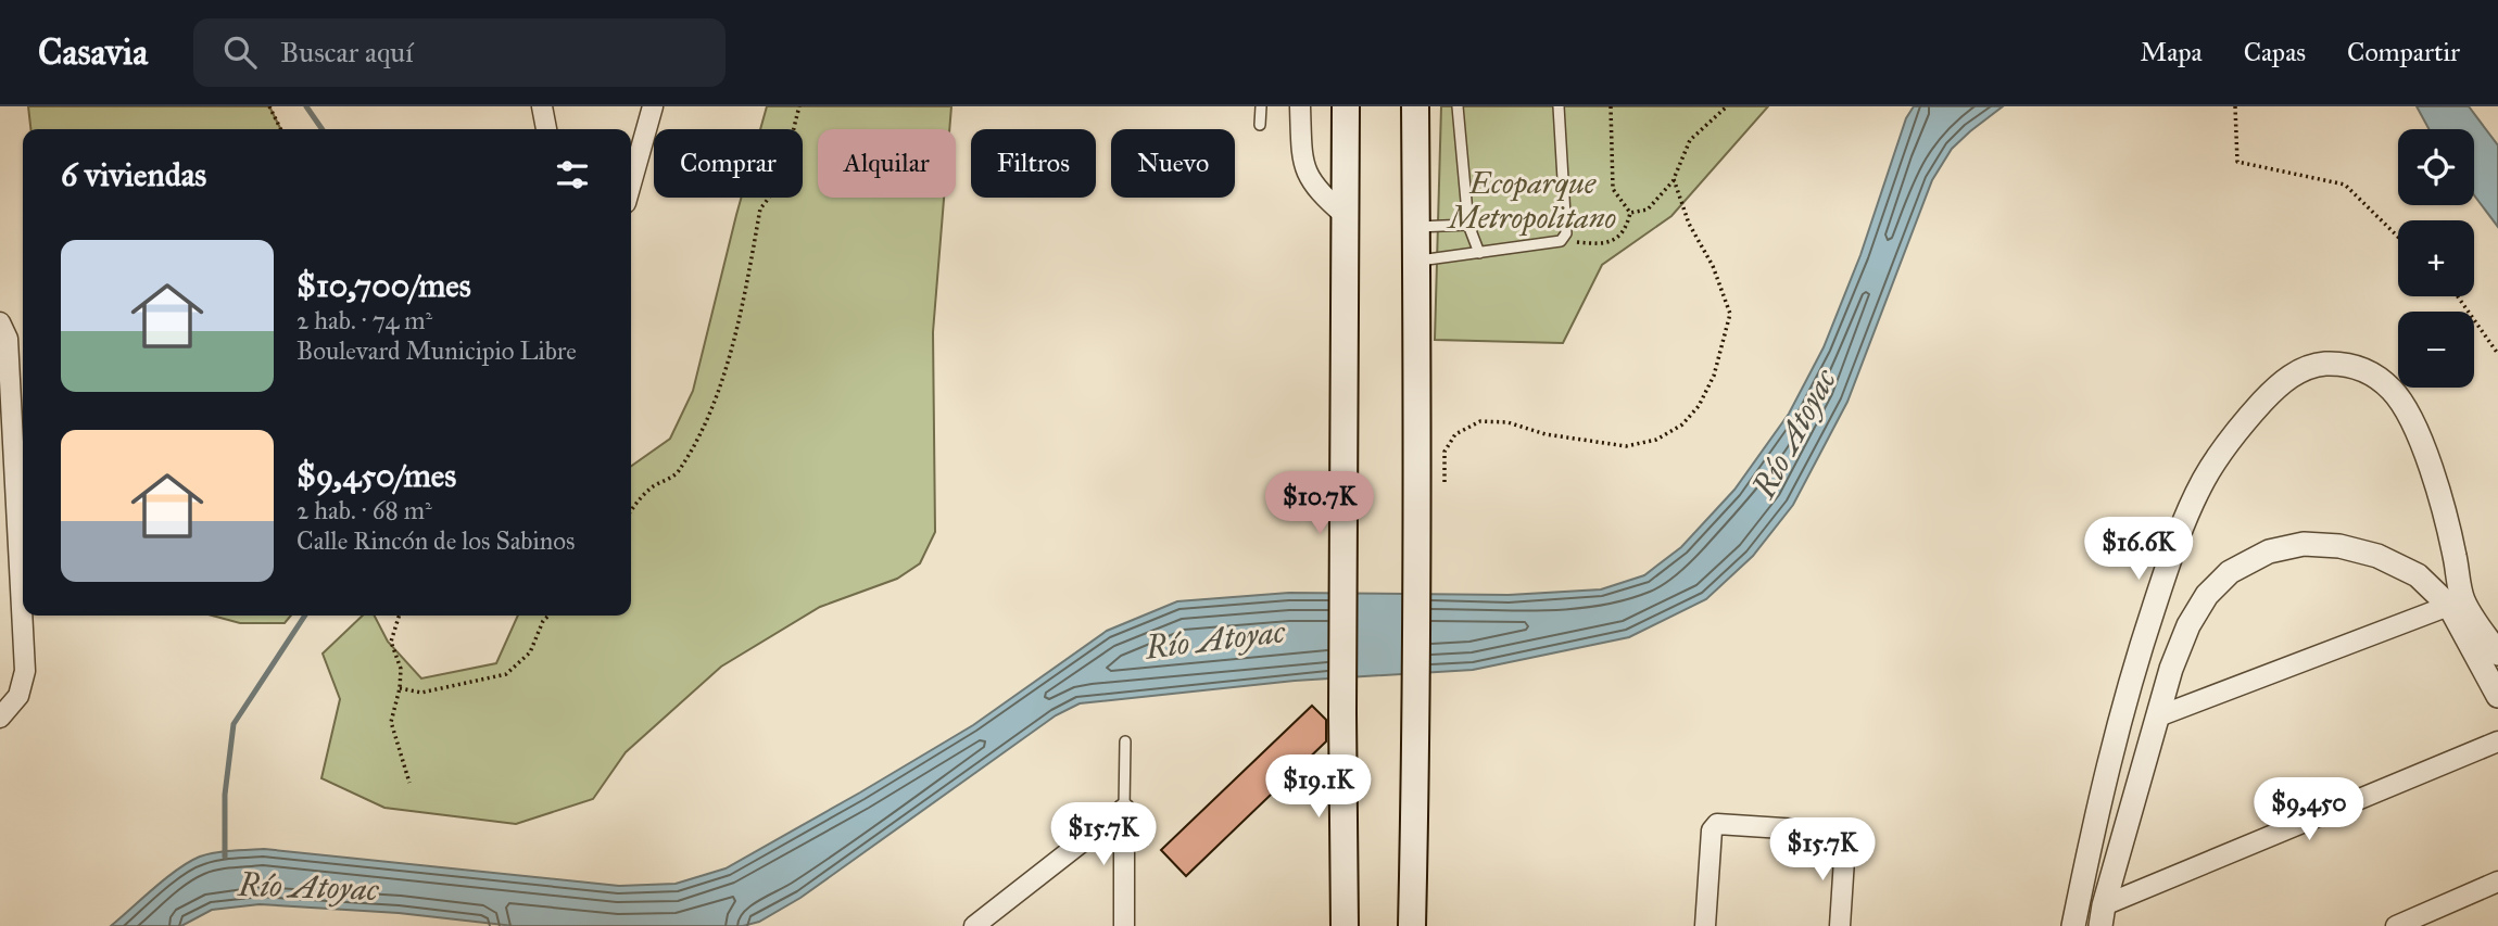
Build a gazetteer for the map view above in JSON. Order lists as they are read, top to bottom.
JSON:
{
  "water": ["Río Atoyac"],
  "parks": ["Ecoparque Metropolitano"],
  "page": {
    "header": "Casavia",
    "search": "Buscar aquí",
    "nav": ["Mapa", "Capas", "Compartir"],
    "map_buttons": ["+", "−"],
    "chip": [
      "Comprar",
      "Alquilar",
      "Filtros",
      "Nuevo"
    ],
    "heading": "6 viviendas",
    "list": [
      {
        "name": "$10,700/mes",
        "note": "2 hab. · 74 m² · Boulevard Municipio Libre"
      },
      {
        "name": "$9,450/mes",
        "note": "2 hab. · 68 m² · Calle Rincón de los Sabinos"
      }
    ],
    "price": [
      "$10.7K",
      "$16.6K",
      "$19.1K",
      "$9,450",
      "$15.7K",
      "$15.7K"
    ]
  }
}
